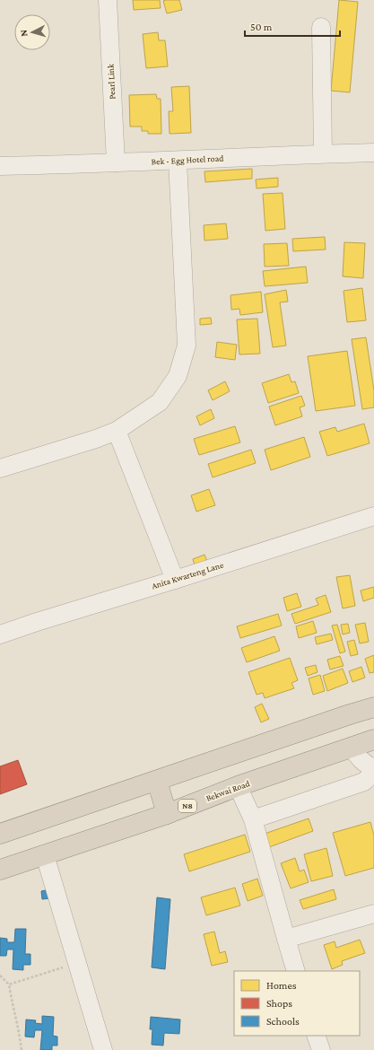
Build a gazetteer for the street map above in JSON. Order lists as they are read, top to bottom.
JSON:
{
  "streets": {
    "highway": ["Bekwai Road", "N8"],
    "street": ["Pearl Link", "Bek - Egg Hotel road", "Anita Kwarteng Lane"]
  },
  "crossings": [
    ["Pearl Link", "Bek - Egg Hotel road"]
  ],
  "legend": ["Homes", "Shops", "Schools"],
  "scale_bar": "50 m",
  "north": "left"
}
